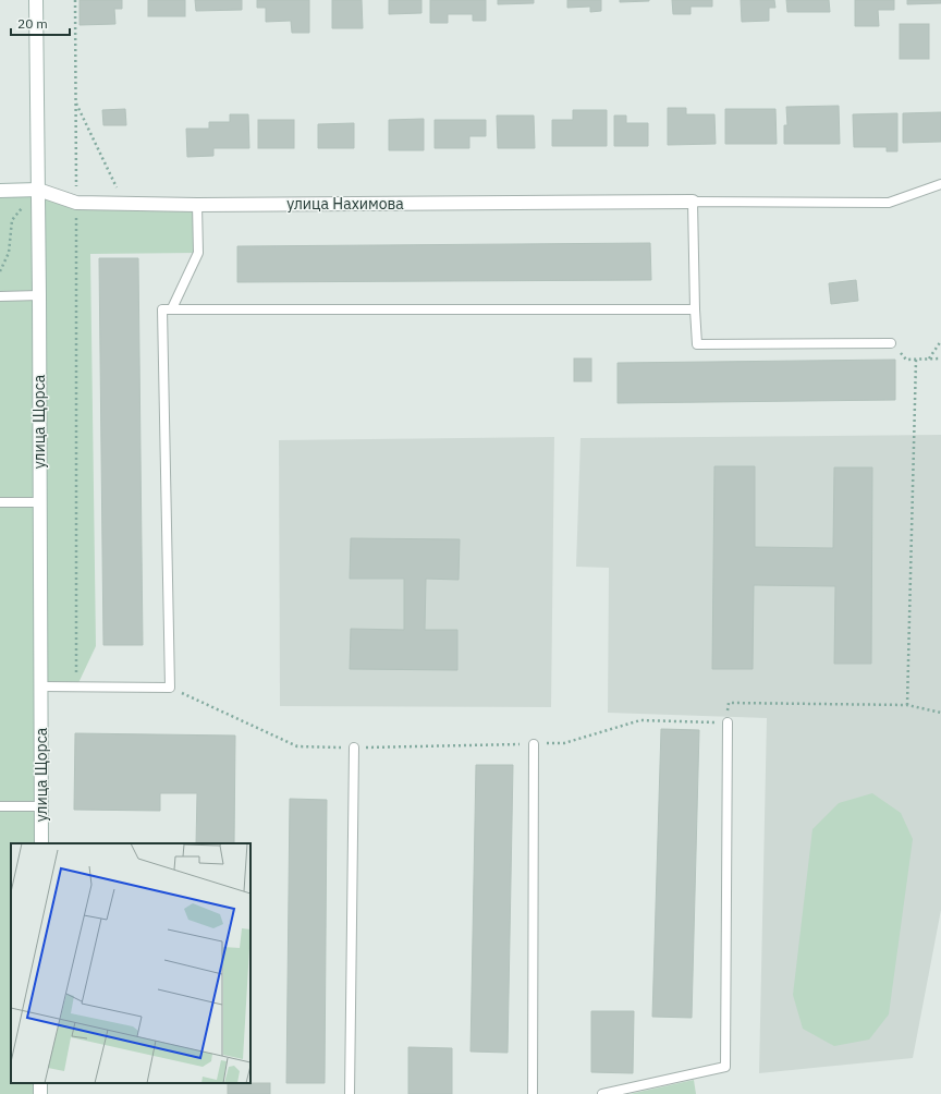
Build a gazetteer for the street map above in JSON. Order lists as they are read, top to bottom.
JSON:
{
  "streets": {
    "street": ["улица Нахимова", "улица Щорса"]
  },
  "crossings": [
    ["улица Нахимова", "улица Щорса"]
  ],
  "scale_bar": "20 m"
}
